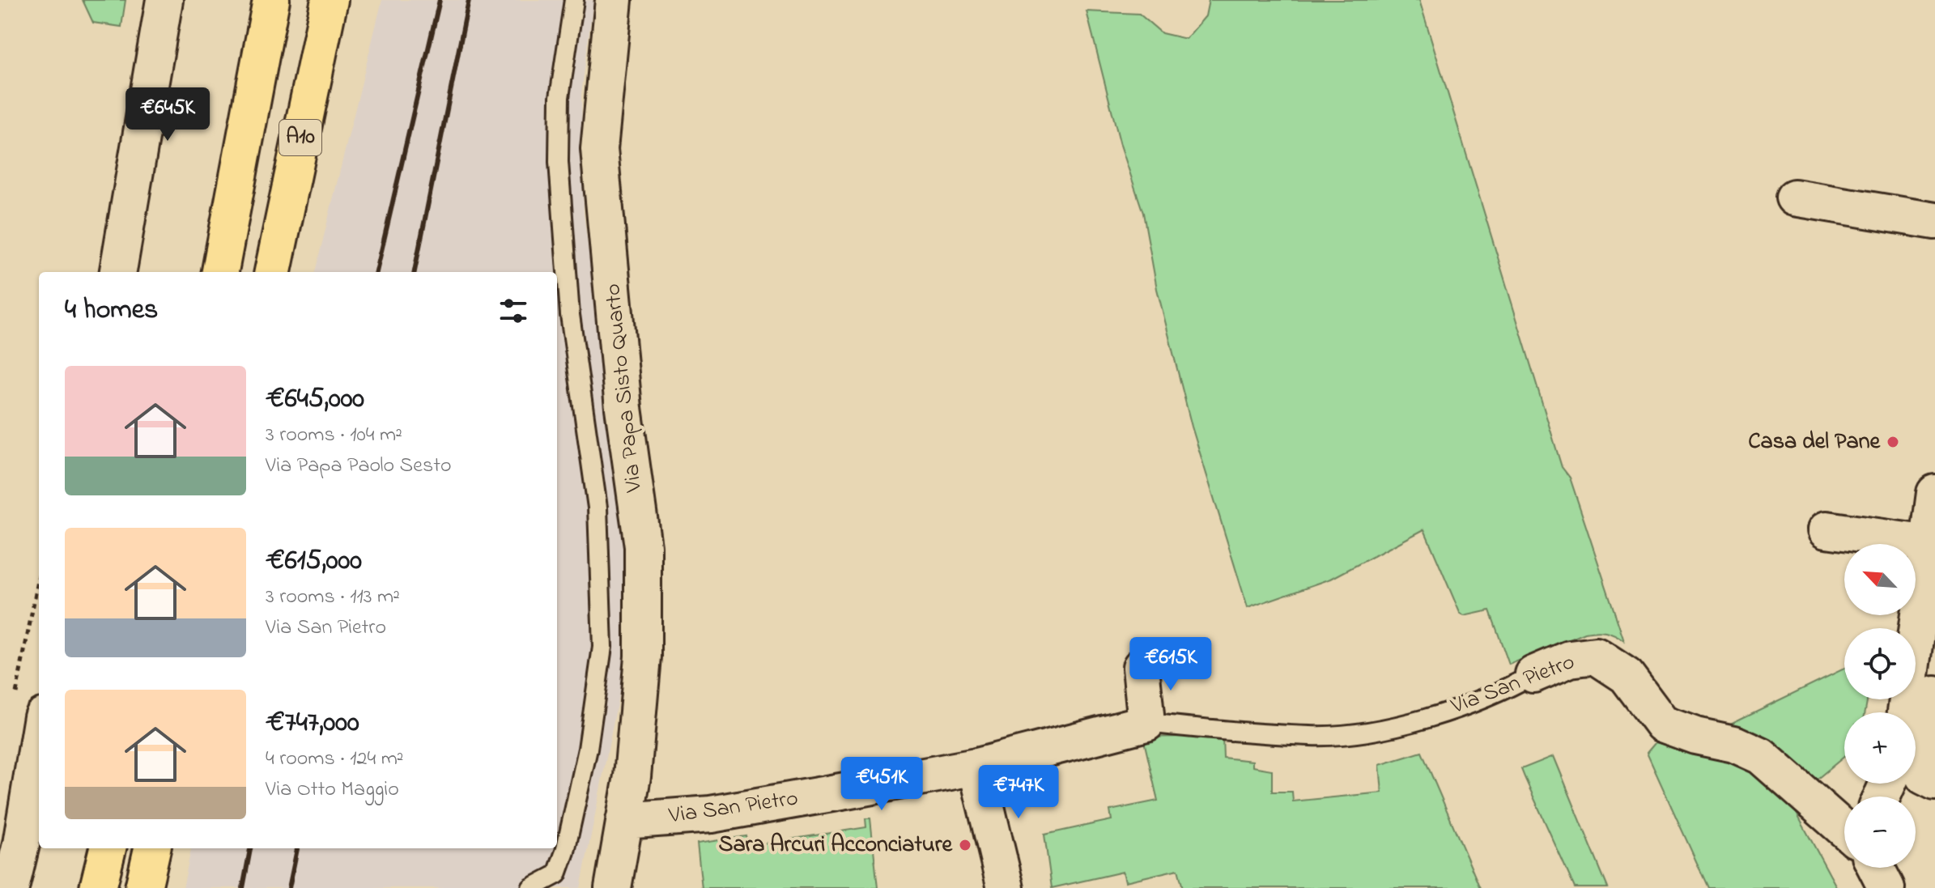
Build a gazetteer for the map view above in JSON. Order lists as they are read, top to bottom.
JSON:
{
  "streets": {
    "highway": ["A10"],
    "street": ["Via Papa Sisto Quarto", "Via San Pietro"]
  },
  "crossings": [
    ["Via Papa Sisto Quarto", "Via San Pietro"]
  ],
  "places": ["Casa del Pane", "Sara Arcuri Acconciature"],
  "north": "top left",
  "page": {
    "price": [
      "€645K",
      "€615K",
      "€451K",
      "€747K"
    ],
    "heading": "4 homes",
    "list": [
      {
        "name": "€645,000",
        "note": "3 rooms · 104 m² · Via Papa Paolo Sesto"
      },
      {
        "name": "€615,000",
        "note": "3 rooms · 113 m² · Via San Pietro"
      },
      {
        "name": "€747,000",
        "note": "4 rooms · 124 m² · Via Otto Maggio"
      }
    ],
    "map_buttons": ["+", "−"]
  }
}
